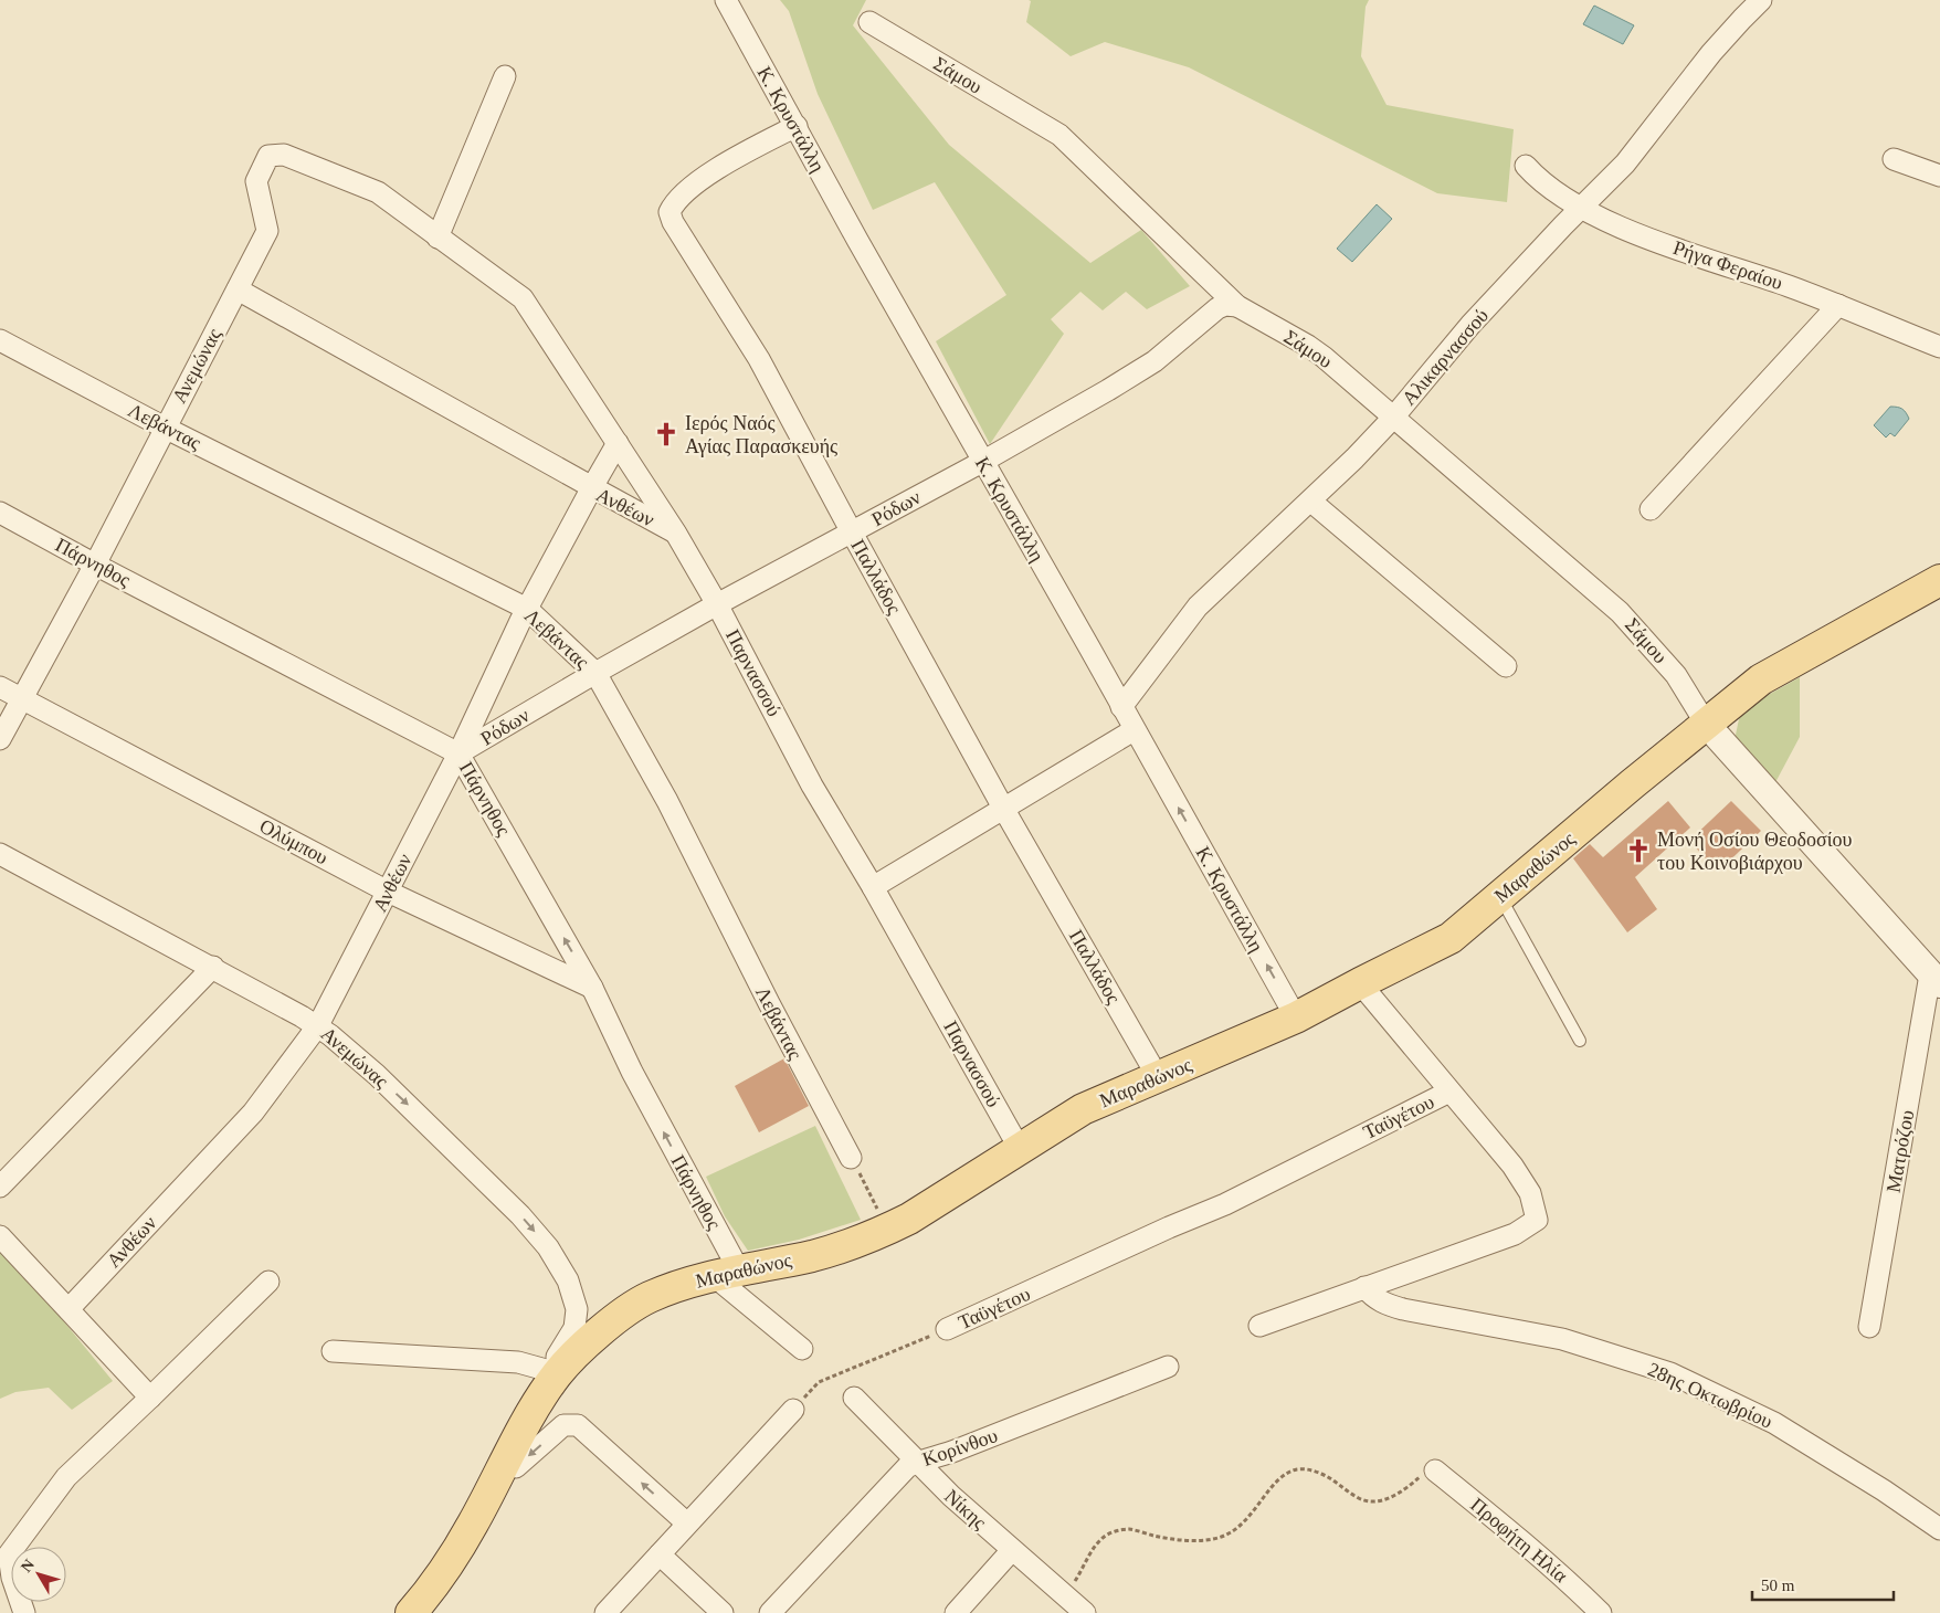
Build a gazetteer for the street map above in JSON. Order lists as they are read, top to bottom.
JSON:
{
  "streets": {
    "main road": ["Μαραθώνος"],
    "street": [
      "Σάμου",
      "Κ. Κρυστάλλη",
      "Ρήγα Φεραίου",
      "Αλικαρνασσού",
      "Ανεμώνας",
      "Λεβάντας",
      "Ανθέων",
      "Ρόδων",
      "Πάρνηθος",
      "Παλλάδος",
      "Παρνασσού",
      "Ολύμπου",
      "Ταϋγέτου",
      "Ματρόζου",
      "28ης Οκτωβρίου",
      "Κορίνθου",
      "Νίκης",
      "Προφήτη Ηλία"
    ]
  },
  "crossings": [
    ["Σάμου", "Αλικαρνασσού"],
    ["Σάμου", "Ρόδων"],
    ["Σάμου", "Μαραθώνος"],
    ["Κ. Κρυστάλλη", "Αλικαρνασσού"],
    ["Κ. Κρυστάλλη", "Ρόδων"],
    ["Κ. Κρυστάλλη", "Παλλάδος"],
    ["Κ. Κρυστάλλη", "Μαραθώνος"],
    ["Ρήγα Φεραίου", "Αλικαρνασσού"],
    ["Ανεμώνας", "Λεβάντας"],
    ["Ανεμώνας", "Ανθέων"],
    ["Ανεμώνας", "Πάρνηθος"],
    ["Ανεμώνας", "Παρνασσού"],
    ["Ανεμώνας", "Ολύμπου"],
    ["Ανεμώνας", "Μαραθώνος"],
    ["Λεβάντας", "Ανθέων"],
    ["Λεβάντας", "Ρόδων"],
    ["Ανθέων", "Ρόδων"],
    ["Ανθέων", "Πάρνηθος"],
    ["Ανθέων", "Παρνασσού"],
    ["Ανθέων", "Ολύμπου"],
    ["Ρόδων", "Πάρνηθος"],
    ["Ρόδων", "Παλλάδος"],
    ["Ρόδων", "Παρνασσού"],
    ["Πάρνηθος", "Ολύμπου"],
    ["Πάρνηθος", "Μαραθώνος"],
    ["Παλλάδος", "Μαραθώνος"],
    ["Παρνασσού", "Μαραθώνος"],
    ["Κορίνθου", "Νίκης"]
  ],
  "one_way": ["Πάρνηθος"],
  "places": {
    "church": ["Ιερός Ναός Αγίας Παρασκευής", "Μονή Οσίου Θεοδοσίου του Κοινοβιάρχου"]
  },
  "scale_bar": "50 m",
  "north": "top left"
}
